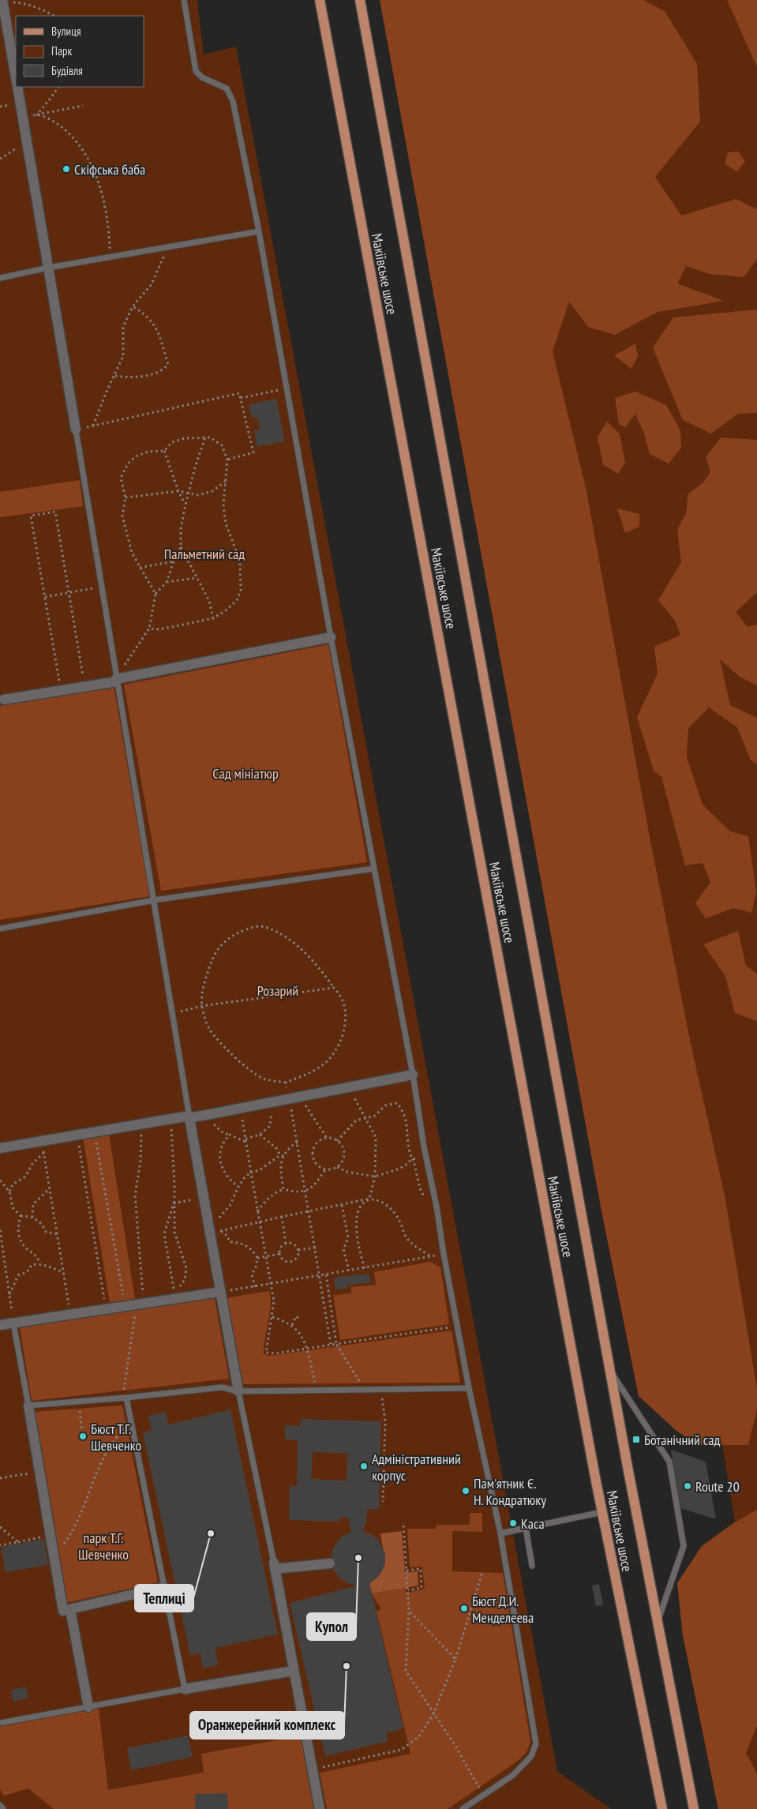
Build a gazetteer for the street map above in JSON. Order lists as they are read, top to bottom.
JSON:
{
  "streets": {
    "main road": ["Макіївське шосе"]
  },
  "parks": [
    "Пальметний сад",
    "Сад мініатюр",
    "Розарий",
    "парк Т.Г. Шевченко"
  ],
  "places": {
    "other": [
      "Скіфська баба",
      "Бюст Т.Г. Шевченко",
      "Адміністративний корпус",
      "Route 20",
      "Пам'ятник Є. Н. Кондратюку",
      "Каса",
      "Теплиці",
      "Купол",
      "Бюст Д.И. Менделеева",
      "Оранжерейний комплекс"
    ],
    "transit": ["Ботанічний сад"]
  },
  "legend": ["Вулиця", "Парк", "Будівля"]
}
